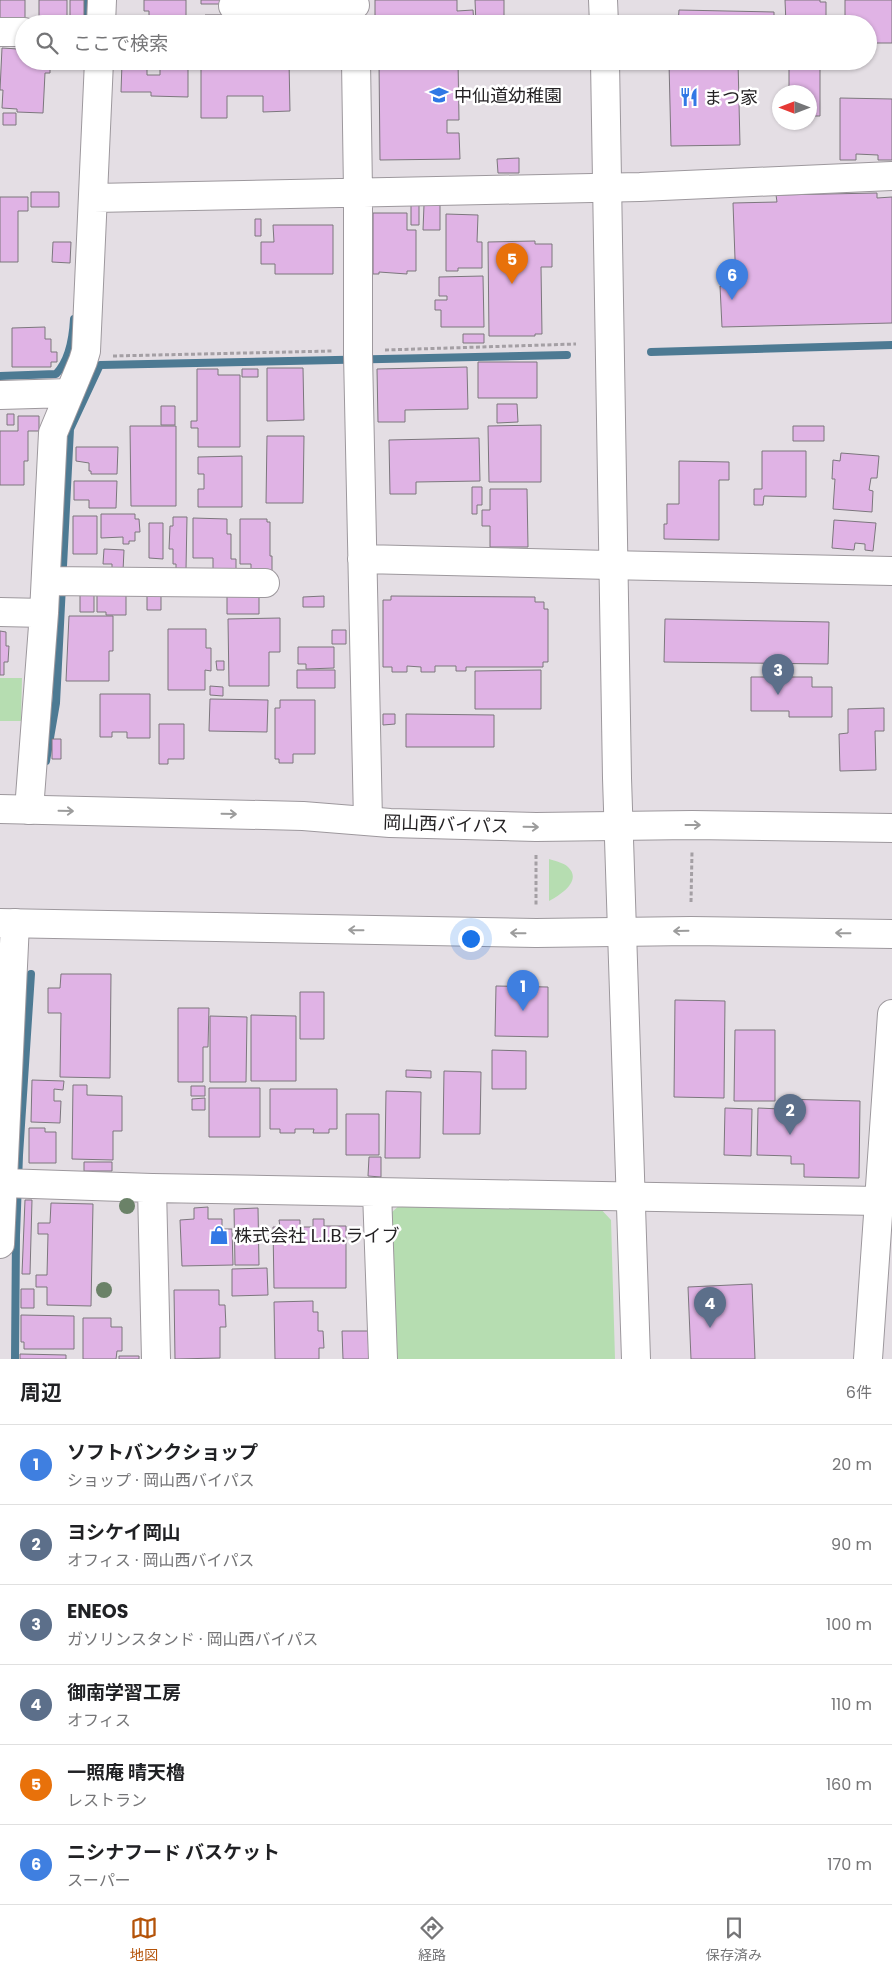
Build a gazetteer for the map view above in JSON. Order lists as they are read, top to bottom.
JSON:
{
  "streets": {
    "main road": ["岡山西バイパス"]
  },
  "places": {
    "school or university": ["中仙道幼稚園"],
    "restaurant": ["まつ家"],
    "shop": ["株式会社 L.I.B.ライブ"]
  },
  "north": "left",
  "page": {
    "search": "ここで検索",
    "pins": [
      "5",
      "6",
      "3",
      "1",
      "2",
      "4"
    ],
    "heading": ["周辺", "6件"],
    "list": [
      {
        "mark": "1",
        "name": "ソフトバンクショップ",
        "note": "ショップ · 岡山西バイパス",
        "value": "20 m"
      },
      {
        "mark": "2",
        "name": "ヨシケイ岡山",
        "note": "オフィス · 岡山西バイパス",
        "value": "90 m"
      },
      {
        "mark": "3",
        "name": "ENEOS",
        "note": "ガソリンスタンド · 岡山西バイパス",
        "value": "100 m"
      },
      {
        "mark": "4",
        "name": "御南学習工房",
        "note": "オフィス",
        "value": "110 m"
      },
      {
        "mark": "5",
        "name": "一照庵 晴天櫓",
        "note": "レストラン",
        "value": "160 m"
      },
      {
        "mark": "6",
        "name": "ニシナフード バスケット",
        "note": "スーパー",
        "value": "170 m"
      }
    ],
    "nav": ["地図", "経路", "保存済み"]
  }
}
